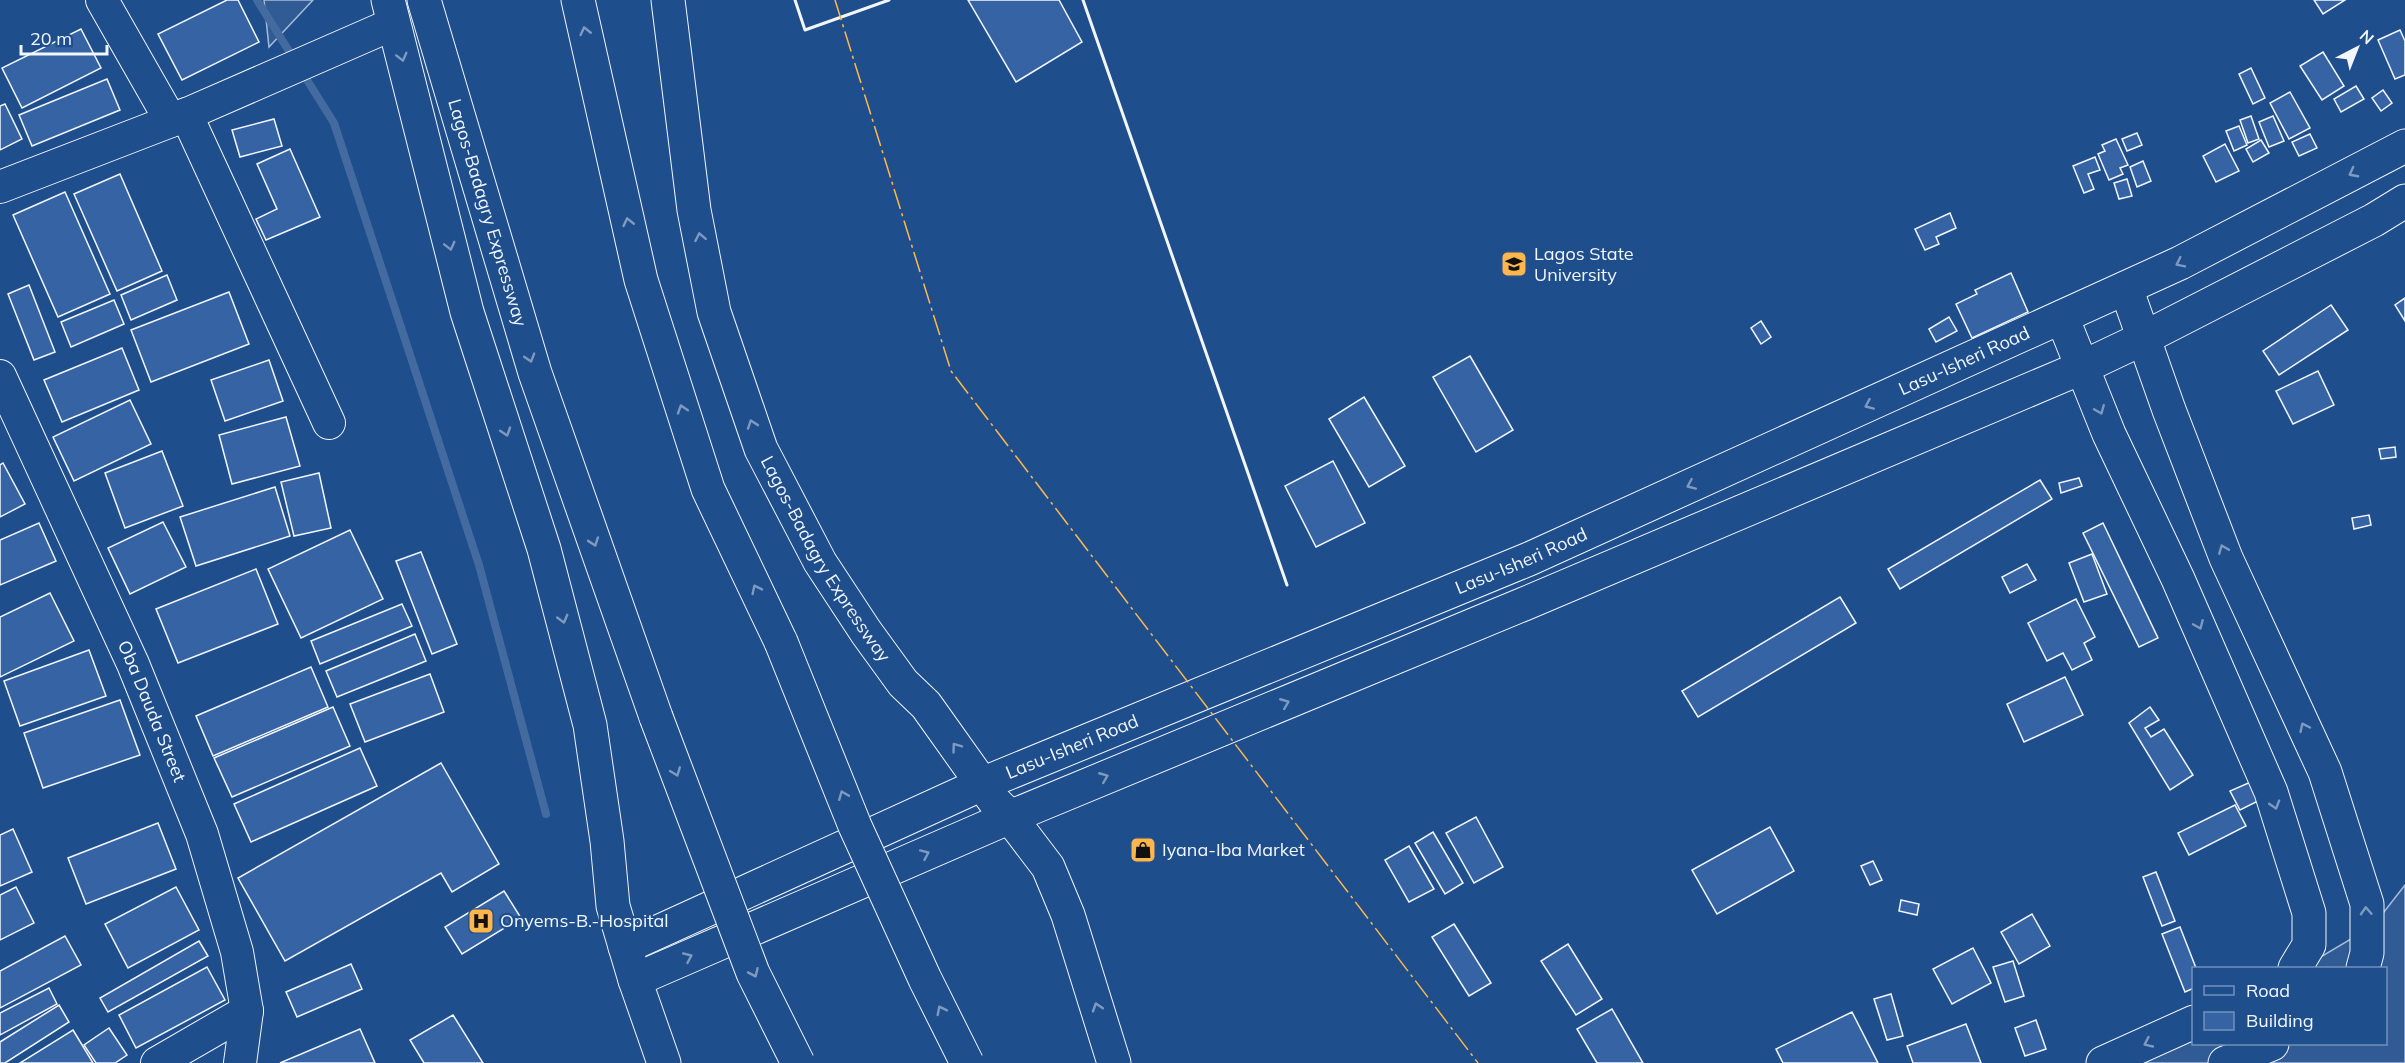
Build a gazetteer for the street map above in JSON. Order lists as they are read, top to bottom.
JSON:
{
  "streets": {
    "main road": ["Lagos-Badagry Expressway", "Lasu-Isheri Road"],
    "street": ["Oba Dauda Street"]
  },
  "crossings": [
    ["Lagos-Badagry Expressway", "Lasu-Isheri Road"]
  ],
  "places": {
    "school or university": ["Lagos State University"],
    "shop": ["Iyana-Iba Market"],
    "hospital": ["Onyems-B.-Hospital"]
  },
  "legend": ["Road", "Building"],
  "scale_bar": "20 m",
  "north": "top right"
}
